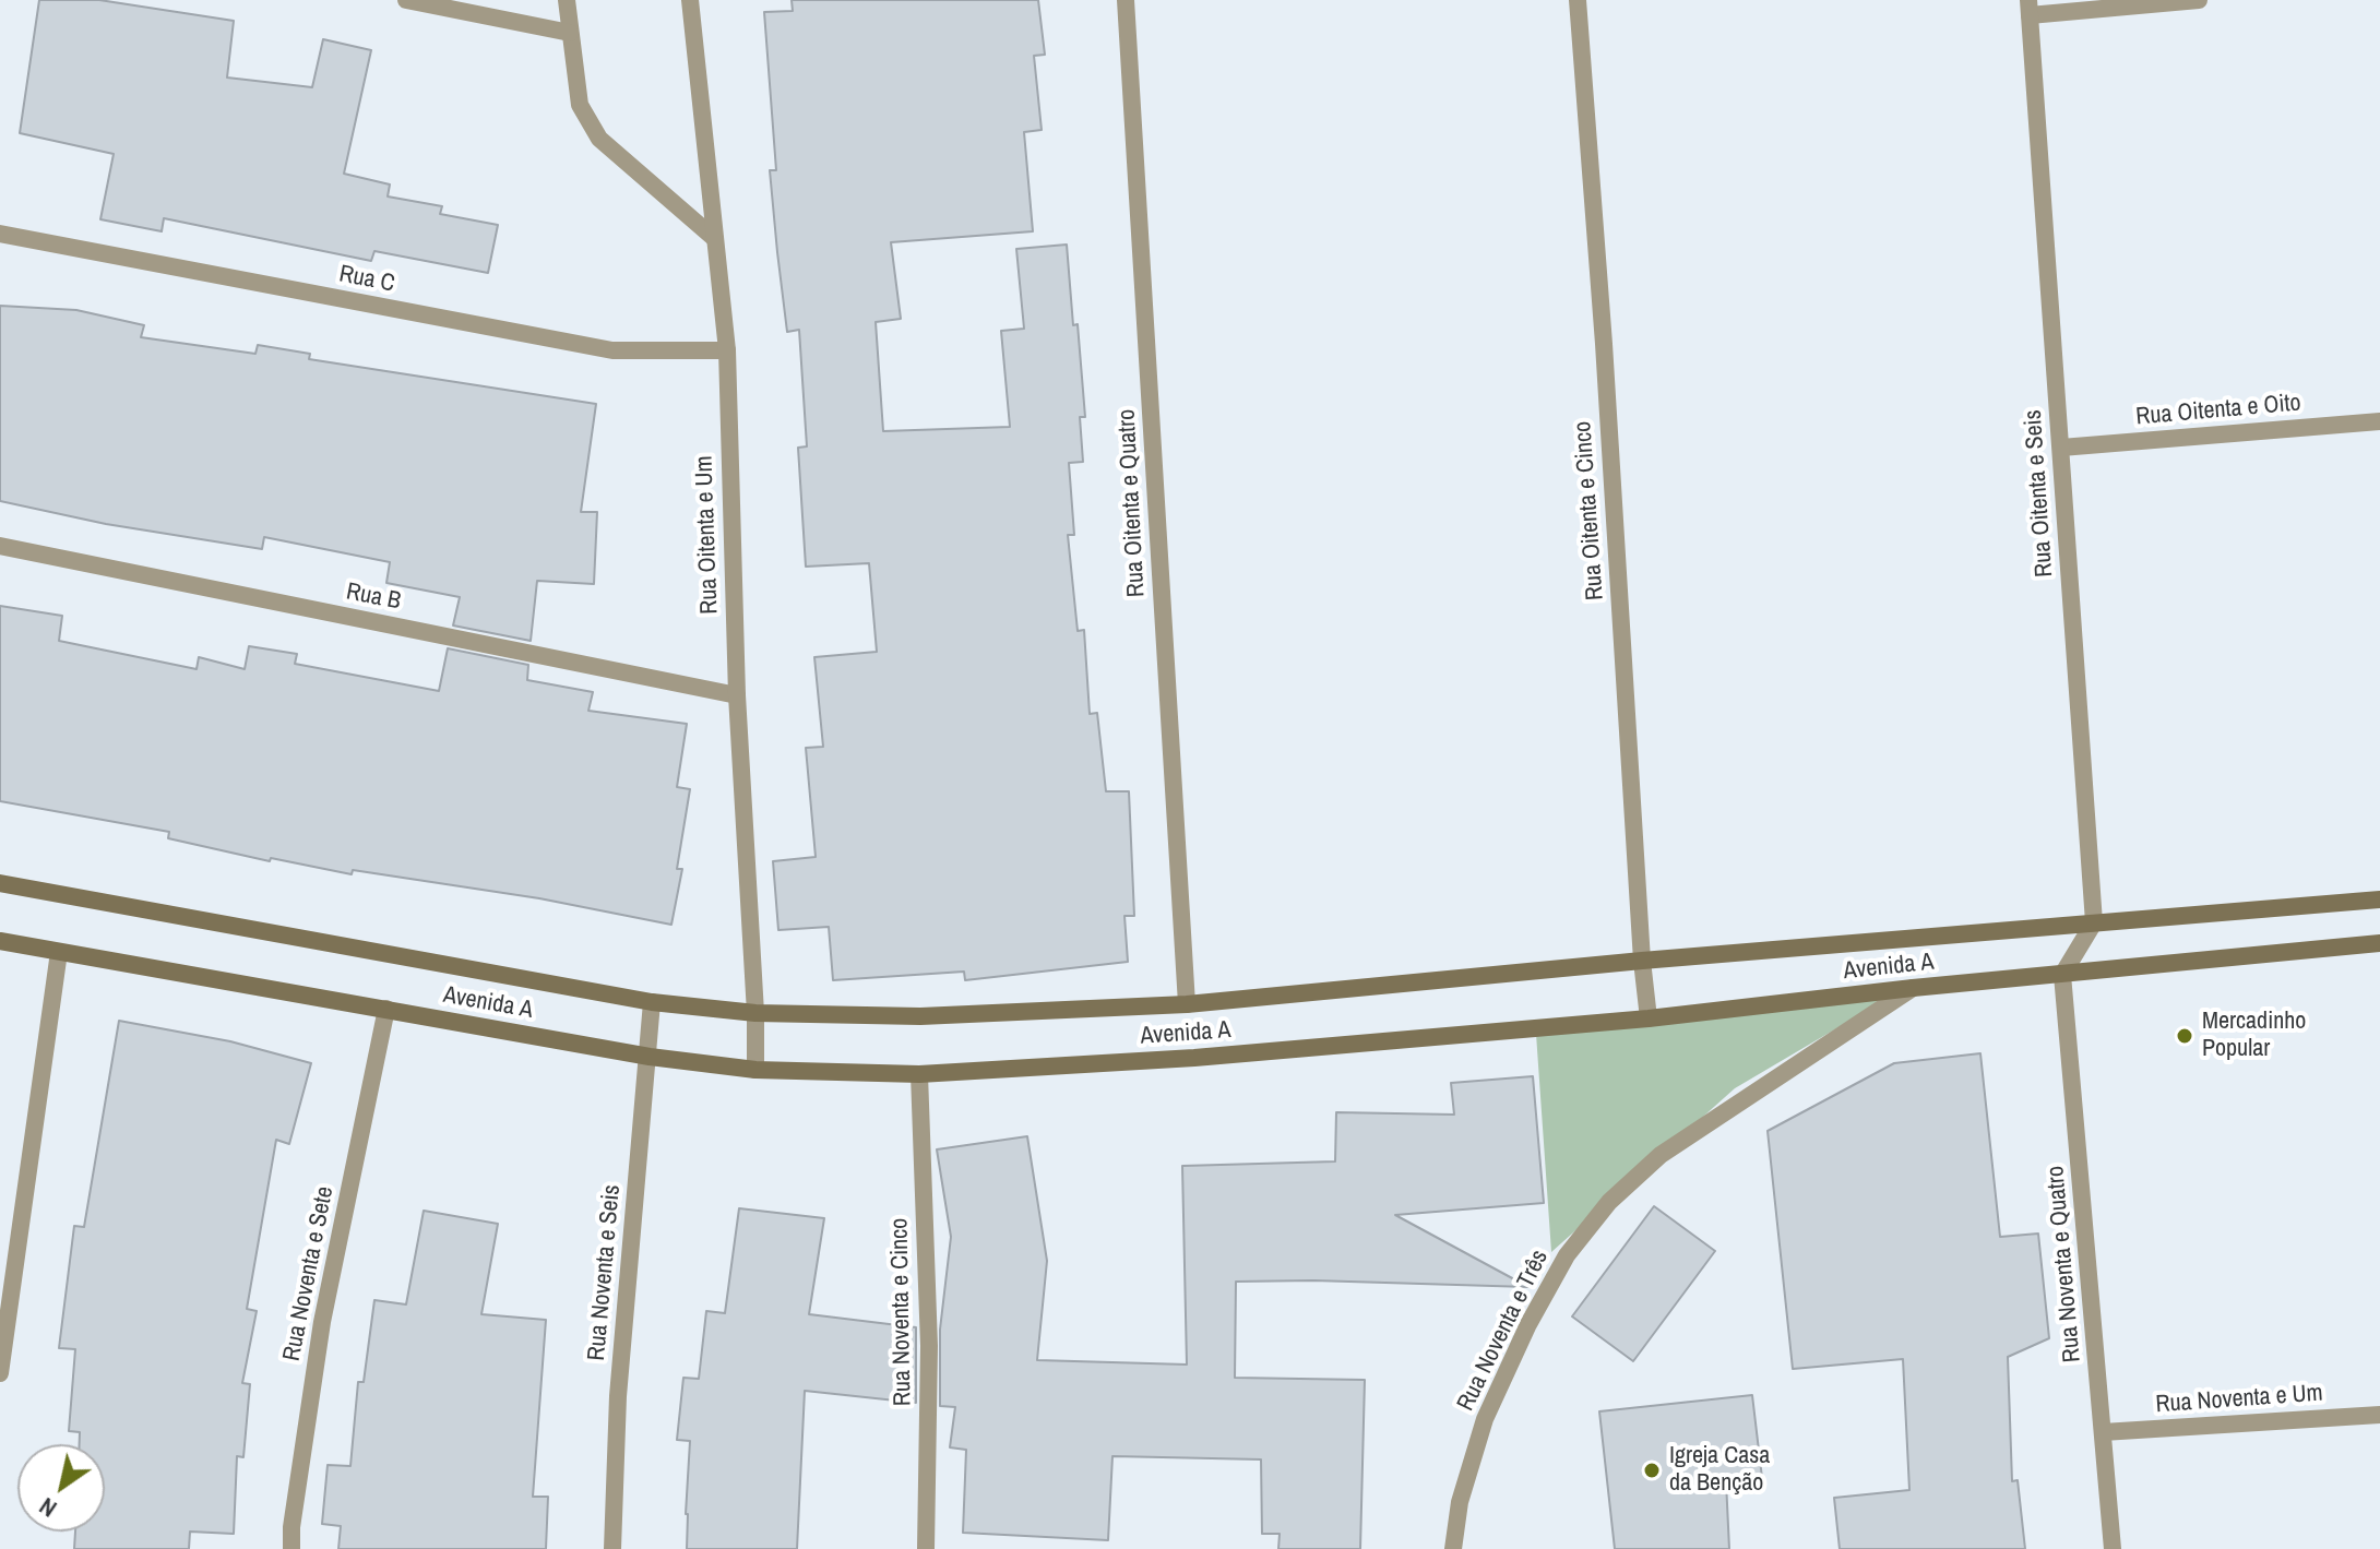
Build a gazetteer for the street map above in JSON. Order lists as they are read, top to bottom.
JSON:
{
  "streets": {
    "main road": ["Avenida A"],
    "street": [
      "Rua C",
      "Rua Oitenta e Oito",
      "Rua Oitenta e Seis",
      "Rua Oitenta e Quatro",
      "Rua Oitenta e Cinco",
      "Rua Oitenta e Um",
      "Rua B",
      "Rua Noventa e Quatro",
      "Rua Noventa e Seis",
      "Rua Noventa e Sete",
      "Rua Noventa e Cinco",
      "Rua Noventa e Três",
      "Rua Noventa e Um"
    ]
  },
  "crossings": [
    ["Rua C", "Rua Oitenta e Um"],
    ["Rua Oitenta e Oito", "Rua Oitenta e Seis"],
    ["Rua Oitenta e Seis", "Avenida A"],
    ["Rua Oitenta e Quatro", "Avenida A"],
    ["Rua Oitenta e Cinco", "Avenida A"],
    ["Rua Oitenta e Um", "Rua B"],
    ["Rua Oitenta e Um", "Avenida A"],
    ["Avenida A", "Rua Noventa e Quatro"],
    ["Avenida A", "Rua Noventa e Seis"],
    ["Avenida A", "Rua Noventa e Sete"],
    ["Avenida A", "Rua Noventa e Cinco"],
    ["Avenida A", "Rua Noventa e Três"],
    ["Rua Noventa e Quatro", "Rua Noventa e Um"]
  ],
  "places": ["Mercadinho Popular", "Igreja Casa da Benção"],
  "north": "bottom left"
}
